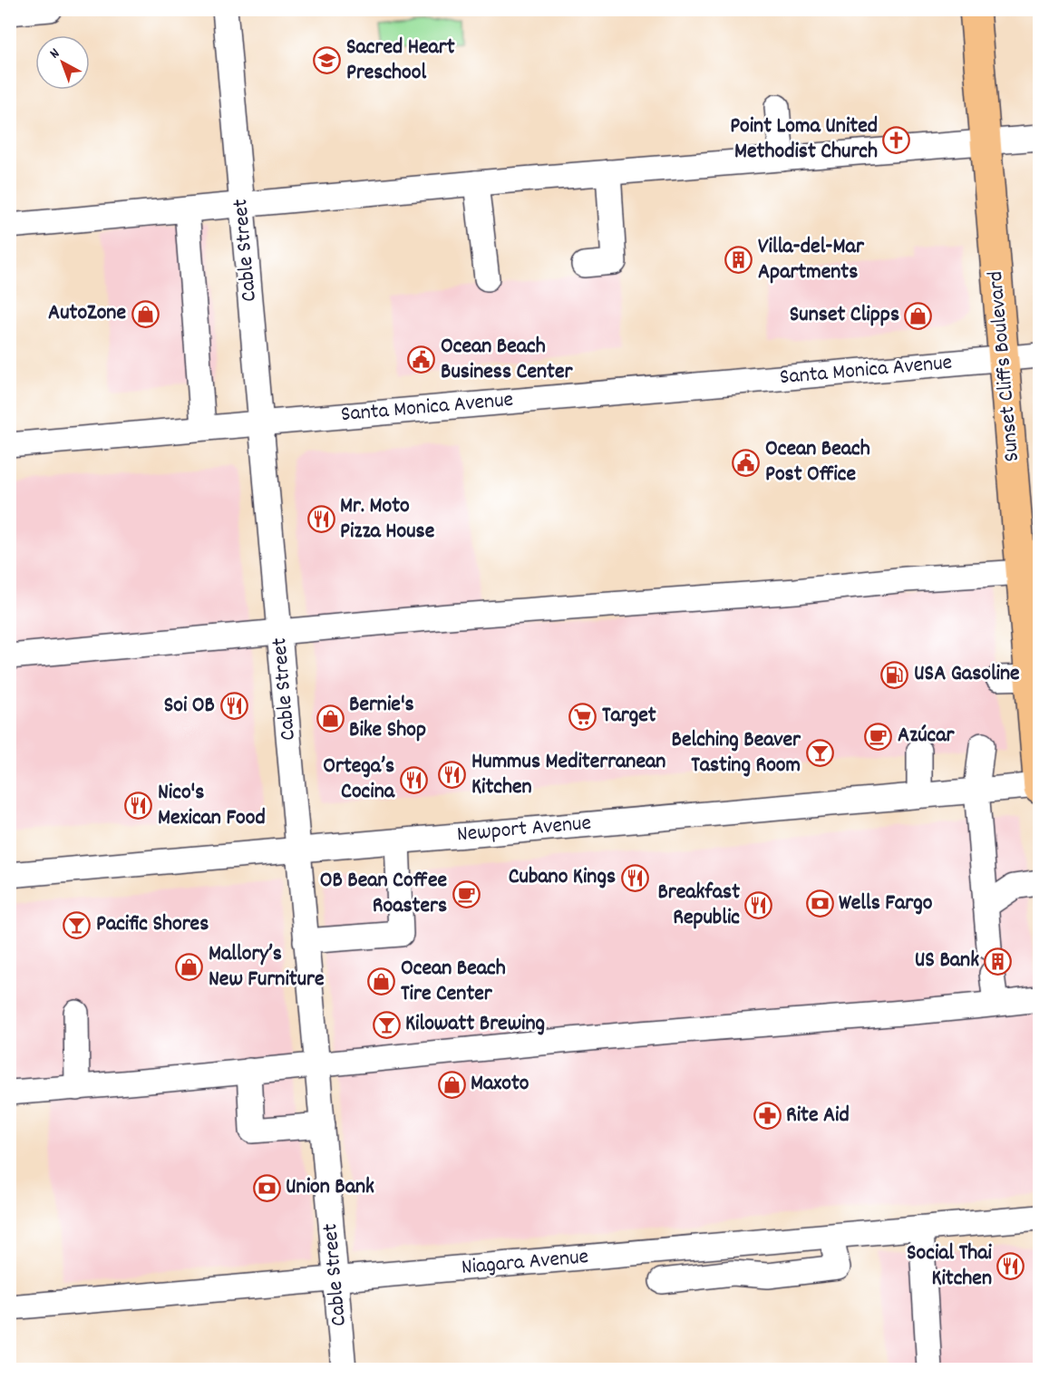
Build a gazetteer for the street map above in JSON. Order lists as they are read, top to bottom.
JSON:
{
  "streets": {
    "main road": ["Sunset Cliffs Boulevard"],
    "street": [
      "Cable Street",
      "Santa Monica Avenue",
      "Newport Avenue",
      "Niagara Avenue"
    ]
  },
  "crossings": [
    ["Cable Street", "Santa Monica Avenue"],
    ["Cable Street", "Newport Avenue"],
    ["Cable Street", "Niagara Avenue"],
    ["Sunset Cliffs Boulevard", "Santa Monica Avenue"],
    ["Sunset Cliffs Boulevard", "Newport Avenue"]
  ],
  "places": {
    "school or university": ["Sacred Heart Preschool"],
    "church": ["Point Loma United Methodist Church"],
    "building": ["Villa-del-Mar Apartments", "US Bank"],
    "shop": [
      "AutoZone",
      "Sunset Clipps",
      "Bernie's Bike Shop",
      "Mallory’s New Furniture",
      "Ocean Beach Tire Center",
      "Maxoto"
    ],
    "public building": ["Ocean Beach Business Center", "Ocean Beach Post Office"],
    "restaurant": [
      "Mr. Moto Pizza House",
      "Soi OB",
      "Hummus Mediterranean Kitchen",
      "Ortega’s Cocina",
      "Nico's Mexican Food",
      "Cubano Kings",
      "Breakfast Republic",
      "Social Thai Kitchen"
    ],
    "fuel station": ["USA Gasoline"],
    "supermarket": ["Target"],
    "cafe": ["Azúcar", "OB Bean Coffee Roasters"],
    "bar": ["Belching Beaver Tasting Room", "Pacific Shores", "Kilowatt Brewing"],
    "bank": ["Wells Fargo", "Union Bank"],
    "pharmacy": ["Rite Aid"]
  },
  "north": "top left"
}
